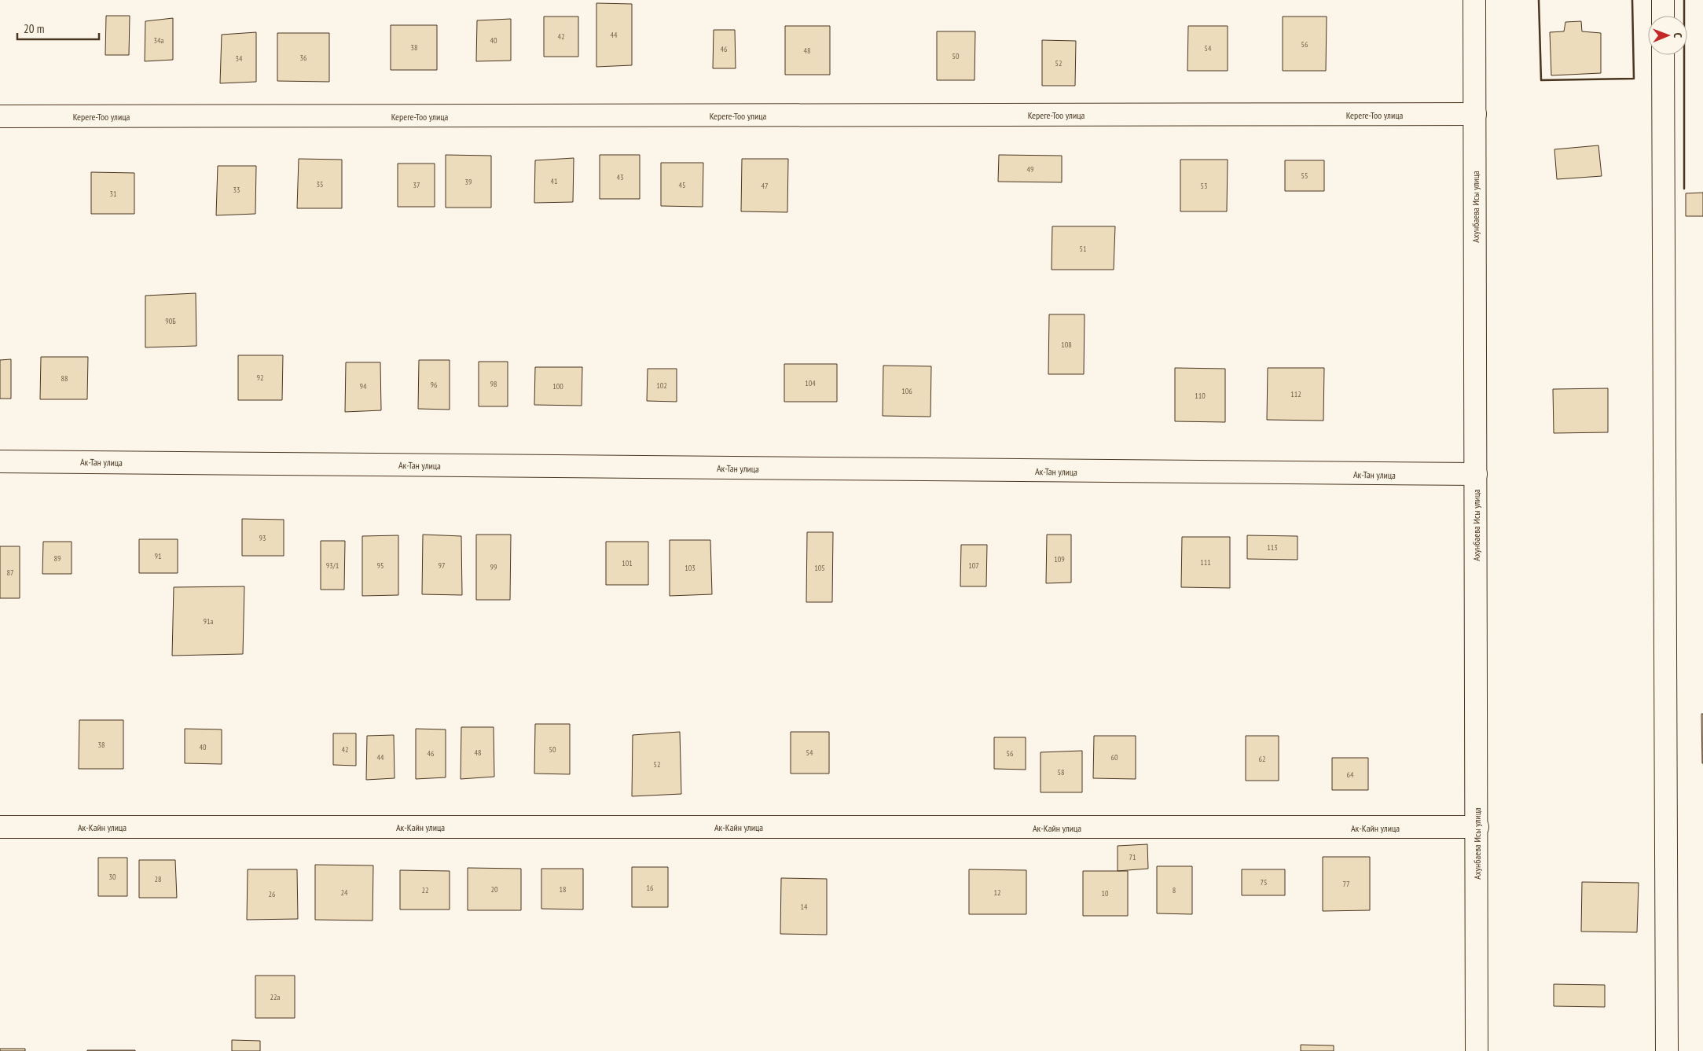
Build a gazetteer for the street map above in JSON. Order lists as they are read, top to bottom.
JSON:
{
  "streets": {
    "street": [
      "Кереге-Тоо улица",
      "Ахунбаева Исы улица",
      "Ак-Тан улица",
      "Ак-Кайн улица"
    ]
  },
  "crossings": [
    ["Кереге-Тоо улица", "Ахунбаева Исы улица"],
    ["Ахунбаева Исы улица", "Ак-Тан улица"],
    ["Ахунбаева Исы улица", "Ак-Кайн улица"]
  ],
  "house_numbers": [
    "44",
    "42",
    "34а",
    "40",
    "56",
    "38",
    "54",
    "46",
    "48",
    "50",
    "36",
    "34",
    "52",
    "49",
    "55",
    "43",
    "41",
    "39",
    "35",
    "37",
    "45",
    "47",
    "53",
    "33",
    "31",
    "51",
    "90Б",
    "108",
    "92",
    "88",
    "104",
    "98",
    "96",
    "102",
    "94",
    "100",
    "106",
    "112",
    "110",
    "93",
    "113",
    "91",
    "89",
    "109",
    "111",
    "101",
    "93/1",
    "95",
    "97",
    "107",
    "99",
    "103",
    "105",
    "87",
    "91а",
    "38",
    "40",
    "42",
    "50",
    "48",
    "54",
    "46",
    "56",
    "44",
    "60",
    "62",
    "52",
    "58",
    "64",
    "71",
    "30",
    "28",
    "75",
    "77",
    "16",
    "20",
    "18",
    "22",
    "8",
    "24",
    "12",
    "10",
    "26",
    "14",
    "22а"
  ],
  "scale_bar": "20 m",
  "north": "right"
}
